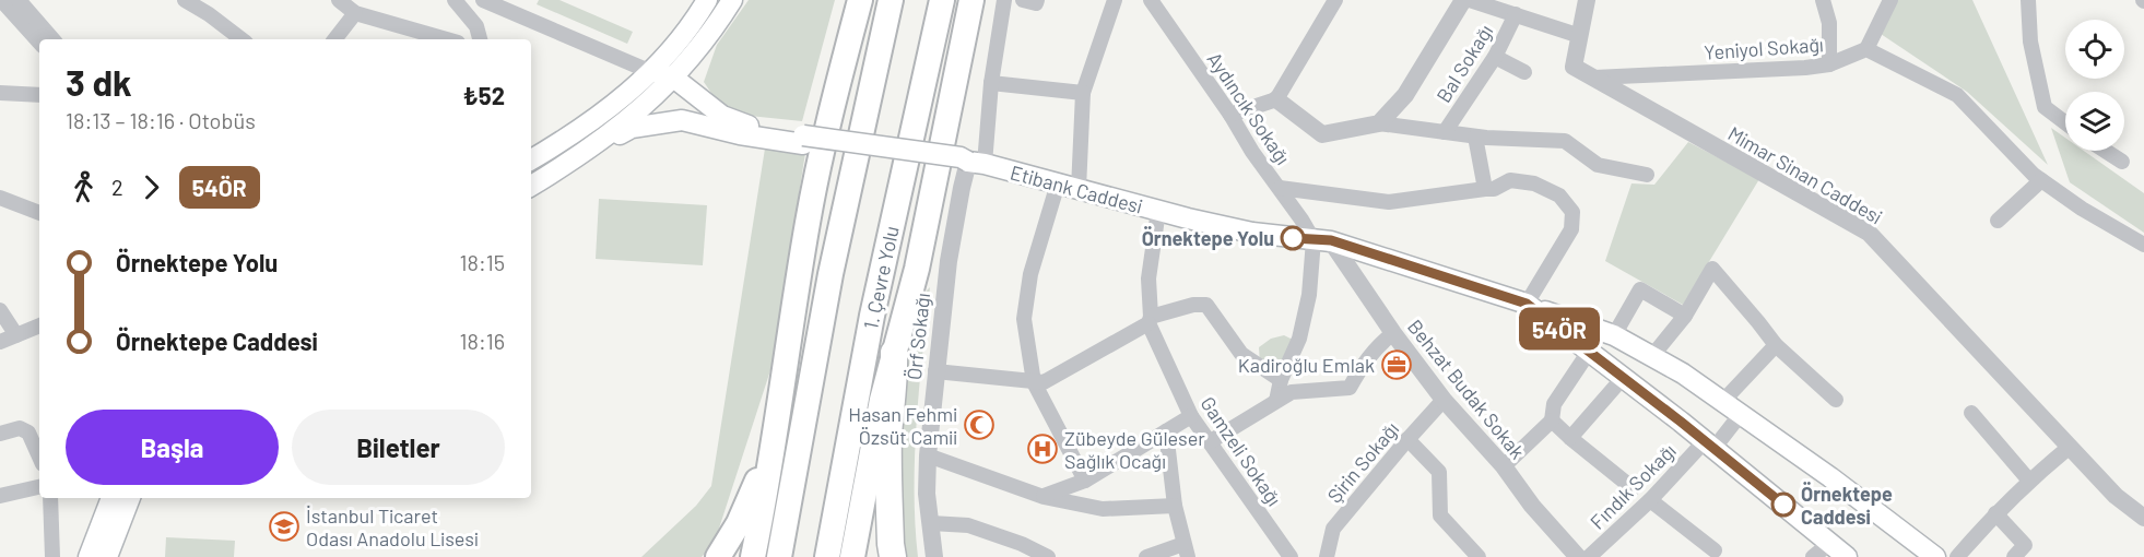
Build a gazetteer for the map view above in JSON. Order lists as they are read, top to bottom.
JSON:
{
  "streets": {
    "highway": ["1. Çevre Yolu"],
    "main road": ["Etibank Caddesi"],
    "street": [
      "Yeniyol Sokağı",
      "Bal Sokağı",
      "Aydıncık Sokağı",
      "Mimar Sinan Caddesi",
      "Örf Sokağı",
      "Behzat Budak Sokak",
      "Gamzeli Sokağı",
      "Şirin Sokağı",
      "Fındık Sokağı"
    ]
  },
  "crossings": [
    ["Yeniyol Sokağı", "Mimar Sinan Caddesi"],
    ["Aydıncık Sokağı", "Etibank Caddesi"],
    ["Aydıncık Sokağı", "Behzat Budak Sokak"],
    ["Etibank Caddesi", "Örf Sokağı"],
    ["Etibank Caddesi", "Behzat Budak Sokak"],
    ["Etibank Caddesi", "Gamzeli Sokağı"],
    ["Etibank Caddesi", "Fındık Sokağı"],
    ["Behzat Budak Sokak", "Şirin Sokağı"]
  ],
  "places": {
    "other": ["Örnektepe Yolu", "Örnektepe Caddesi"],
    "office": ["Kadiroğlu Emlak"],
    "mosque": ["Hasan Fehmi Özsüt Camii"],
    "hospital": ["Zübeyde Güleser Sağlık Ocağı"],
    "school or university": ["İstanbul Ticaret Odası Anadolu Lisesi"]
  },
  "lines": ["bus line 54ÖR"],
  "page": {
    "on_map": "54ÖR",
    "heading": ["3 dk", "18:13 – 18:16 · Otobüs", "₺52"],
    "legs": ["2", "54ÖR"],
    "list": [
      {
        "name": "Örnektepe Yolu",
        "value": "18:15"
      },
      {
        "name": "Örnektepe Caddesi",
        "value": "18:16"
      }
    ],
    "buttons": ["Başla", "Biletler"]
  }
}
